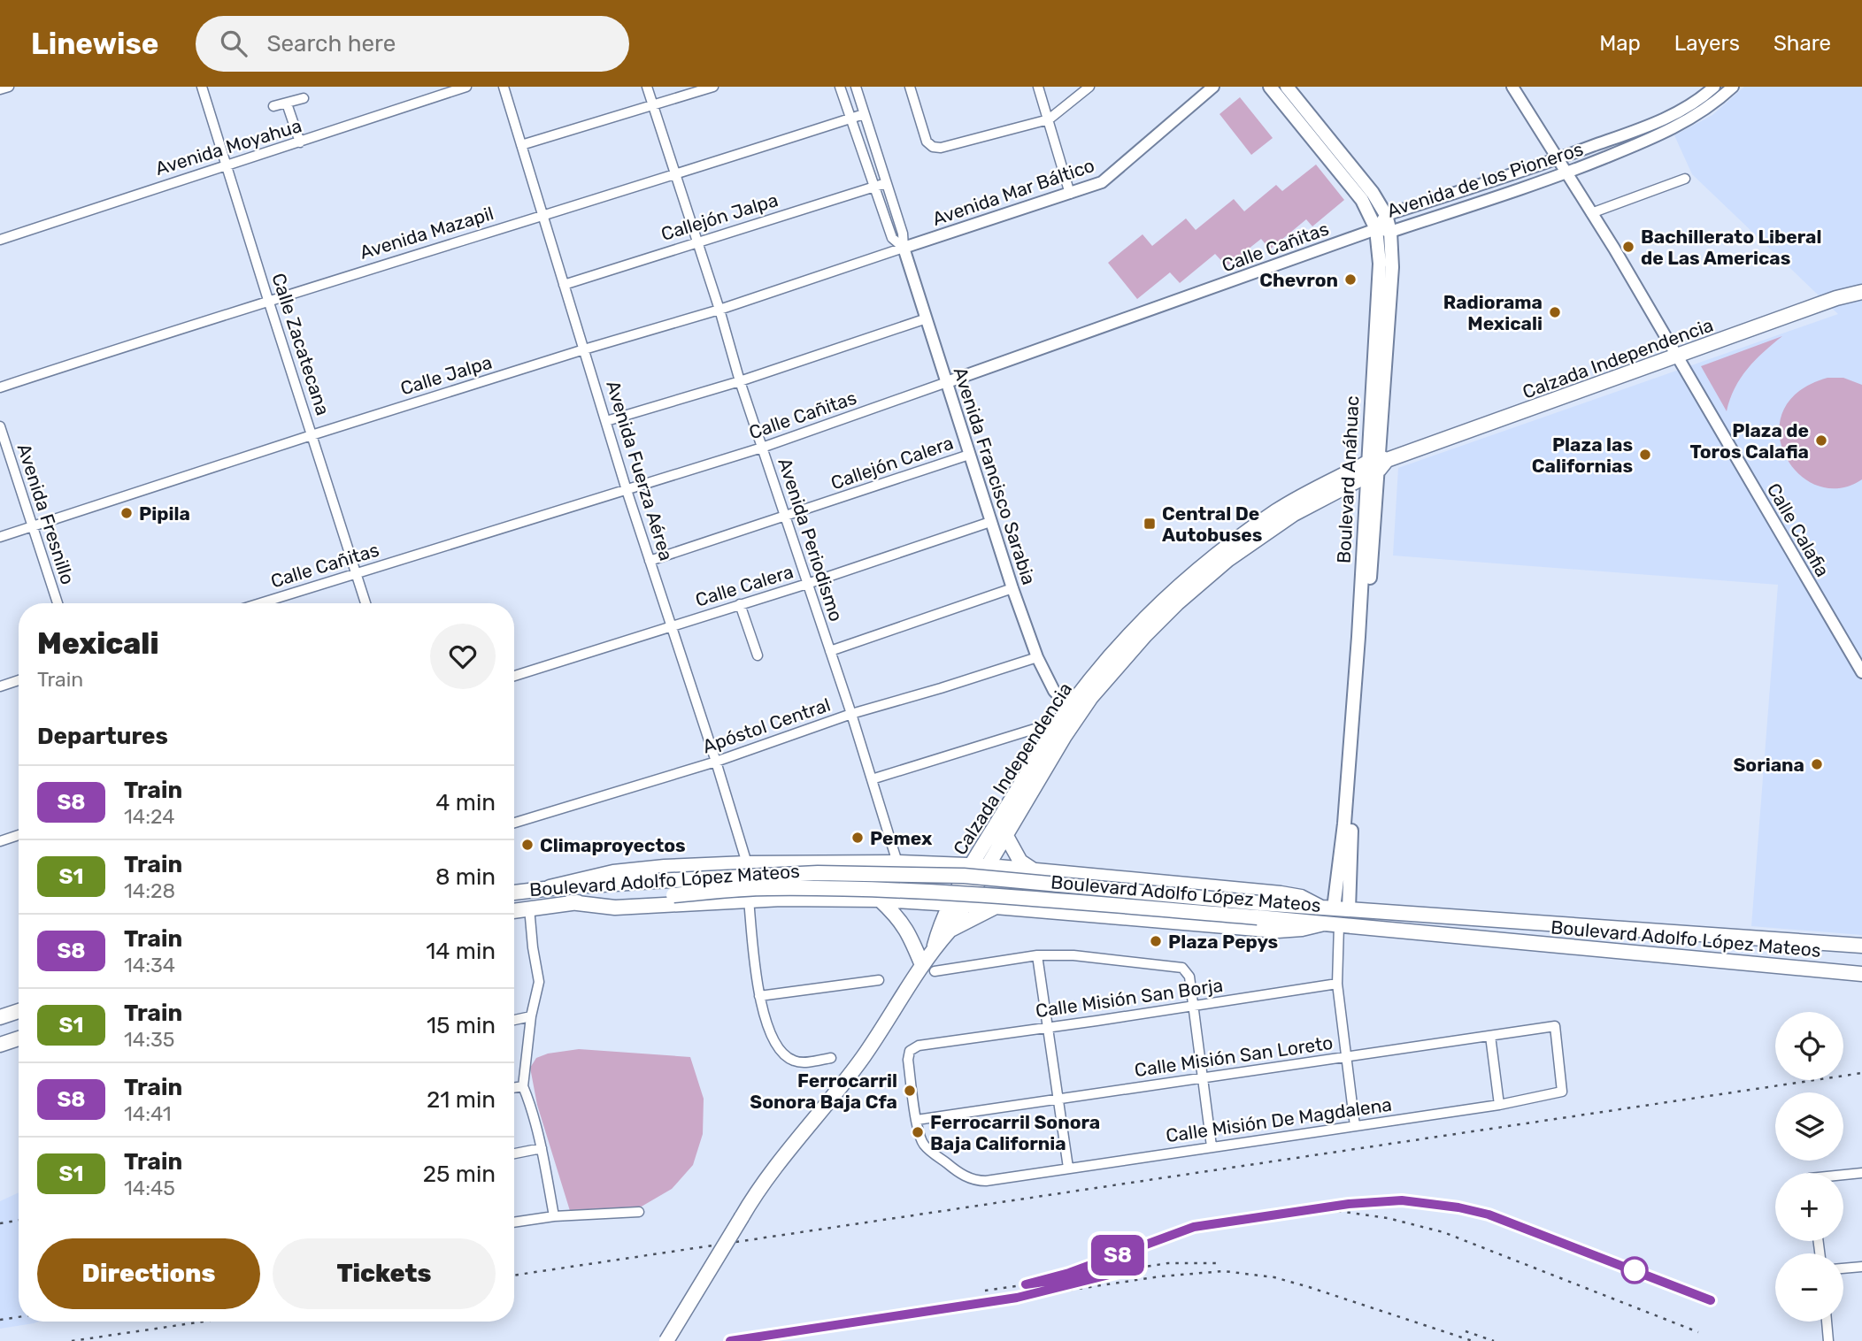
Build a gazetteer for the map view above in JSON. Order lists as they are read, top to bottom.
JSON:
{
  "streets": {
    "main road": ["Calzada Independencia", "Boulevard Anáhuac", "Boulevard Adolfo López Mateos"],
    "street": [
      "Avenida Moyahua",
      "Avenida de los Pioneros",
      "Avenida Mar Báltico",
      "Callejón Jalpa",
      "Avenida Mazapil",
      "Calle Cañitas",
      "Calle Zacatecana",
      "Calle Jalpa",
      "Callejón Calera",
      "Avenida Fuerza Aérea",
      "Avenida Francisco Sarabia",
      "Avenida Fresnillo",
      "Calle Calafia",
      "Avenida Periodismo",
      "Calle Calera",
      "Apóstol Central",
      "Calle Misión San Borja",
      "Calle Misión San Loreto",
      "Calle Misión De Magdalena"
    ]
  },
  "crossings": [
    ["Avenida Moyahua", "Calle Zacatecana"],
    ["Avenida de los Pioneros", "Calle Cañitas"],
    ["Avenida de los Pioneros", "Boulevard Anáhuac"],
    ["Avenida de los Pioneros", "Calle Calafia"],
    ["Avenida Mar Báltico", "Calle Jalpa"],
    ["Avenida Mar Báltico", "Avenida Francisco Sarabia"],
    ["Callejón Jalpa", "Avenida Fuerza Aérea"],
    ["Callejón Jalpa", "Avenida Francisco Sarabia"],
    ["Callejón Jalpa", "Avenida Periodismo"],
    ["Avenida Mazapil", "Calle Zacatecana"],
    ["Avenida Mazapil", "Avenida Fuerza Aérea"],
    ["Avenida Mazapil", "Avenida Francisco Sarabia"],
    ["Avenida Mazapil", "Avenida Periodismo"],
    ["Calle Cañitas", "Calle Zacatecana"],
    ["Calle Cañitas", "Avenida Fuerza Aérea"],
    ["Calle Cañitas", "Avenida Francisco Sarabia"],
    ["Calle Cañitas", "Boulevard Anáhuac"],
    ["Calle Cañitas", "Avenida Periodismo"],
    ["Calle Zacatecana", "Calle Jalpa"],
    ["Calzada Independencia", "Avenida Francisco Sarabia"],
    ["Calzada Independencia", "Boulevard Anáhuac"],
    ["Calzada Independencia", "Calle Calafia"],
    ["Calle Jalpa", "Avenida Fuerza Aérea"],
    ["Calle Jalpa", "Avenida Francisco Sarabia"],
    ["Calle Jalpa", "Avenida Fresnillo"],
    ["Calle Jalpa", "Avenida Periodismo"],
    ["Callejón Calera", "Avenida Fuerza Aérea"],
    ["Callejón Calera", "Avenida Francisco Sarabia"],
    ["Callejón Calera", "Avenida Periodismo"],
    ["Avenida Fuerza Aérea", "Calle Calera"],
    ["Avenida Fuerza Aérea", "Apóstol Central"],
    ["Avenida Francisco Sarabia", "Calle Calera"],
    ["Avenida Francisco Sarabia", "Apóstol Central"],
    ["Boulevard Anáhuac", "Boulevard Adolfo López Mateos"],
    ["Avenida Periodismo", "Calle Calera"],
    ["Avenida Periodismo", "Apóstol Central"],
    ["Calle Misión San Borja", "Calle Misión De Magdalena"],
    ["Calle Misión San Loreto", "Calle Misión De Magdalena"]
  ],
  "places": {
    "other": [
      "Bachillerato Liberal de Las Americas",
      "Chevron",
      "Radiorama Mexicali",
      "Plaza de Toros Calafia",
      "Plaza las Californias",
      "Pipila",
      "Soriana",
      "Pemex",
      "Climaproyectos",
      "Plaza Pepys",
      "Ferrocarril Sonora Baja Cfa",
      "Ferrocarril Sonora Baja California"
    ],
    "transit": ["Central De Autobuses"]
  },
  "page": {
    "header": "Linewise",
    "search": "Search here",
    "nav": ["Map", "Layers", "Share"],
    "on_map": "S8",
    "heading": [
      ["Mexicali", "Train"],
      "Departures"
    ],
    "list": [
      {
        "mark": "S8",
        "name": "Train",
        "note": "14:24",
        "value": "4 min"
      },
      {
        "mark": "S1",
        "name": "Train",
        "note": "14:28",
        "value": "8 min"
      },
      {
        "mark": "S8",
        "name": "Train",
        "note": "14:34",
        "value": "14 min"
      },
      {
        "mark": "S1",
        "name": "Train",
        "note": "14:35",
        "value": "15 min"
      },
      {
        "mark": "S8",
        "name": "Train",
        "note": "14:41",
        "value": "21 min"
      },
      {
        "mark": "S1",
        "name": "Train",
        "note": "14:45",
        "value": "25 min"
      }
    ],
    "map_buttons": ["+", "−"],
    "buttons": ["Directions", "Tickets"]
  }
}
